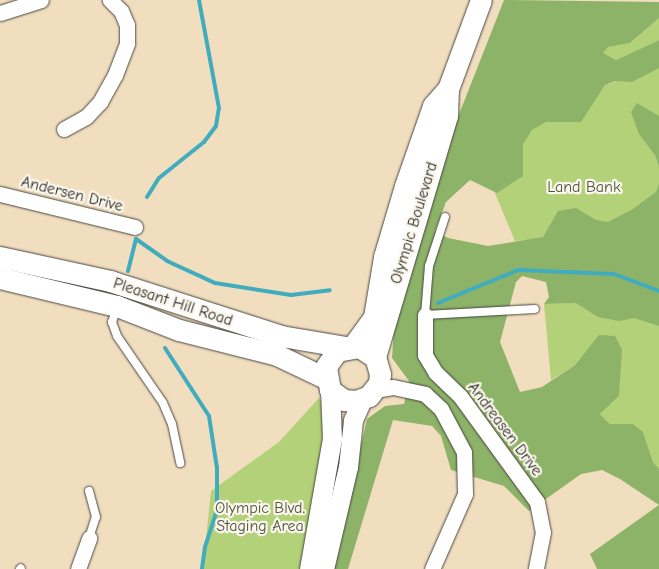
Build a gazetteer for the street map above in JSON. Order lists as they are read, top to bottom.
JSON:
{
  "streets": {
    "main road": ["Olympic Boulevard", "Pleasant Hill Road"],
    "street": ["Andersen Drive", "Andreasen Drive"]
  },
  "crossings": [
    ["Olympic Boulevard", "Pleasant Hill Road"]
  ],
  "parks": ["Land Bank", "Olympic Blvd. Staging Area"]
}
